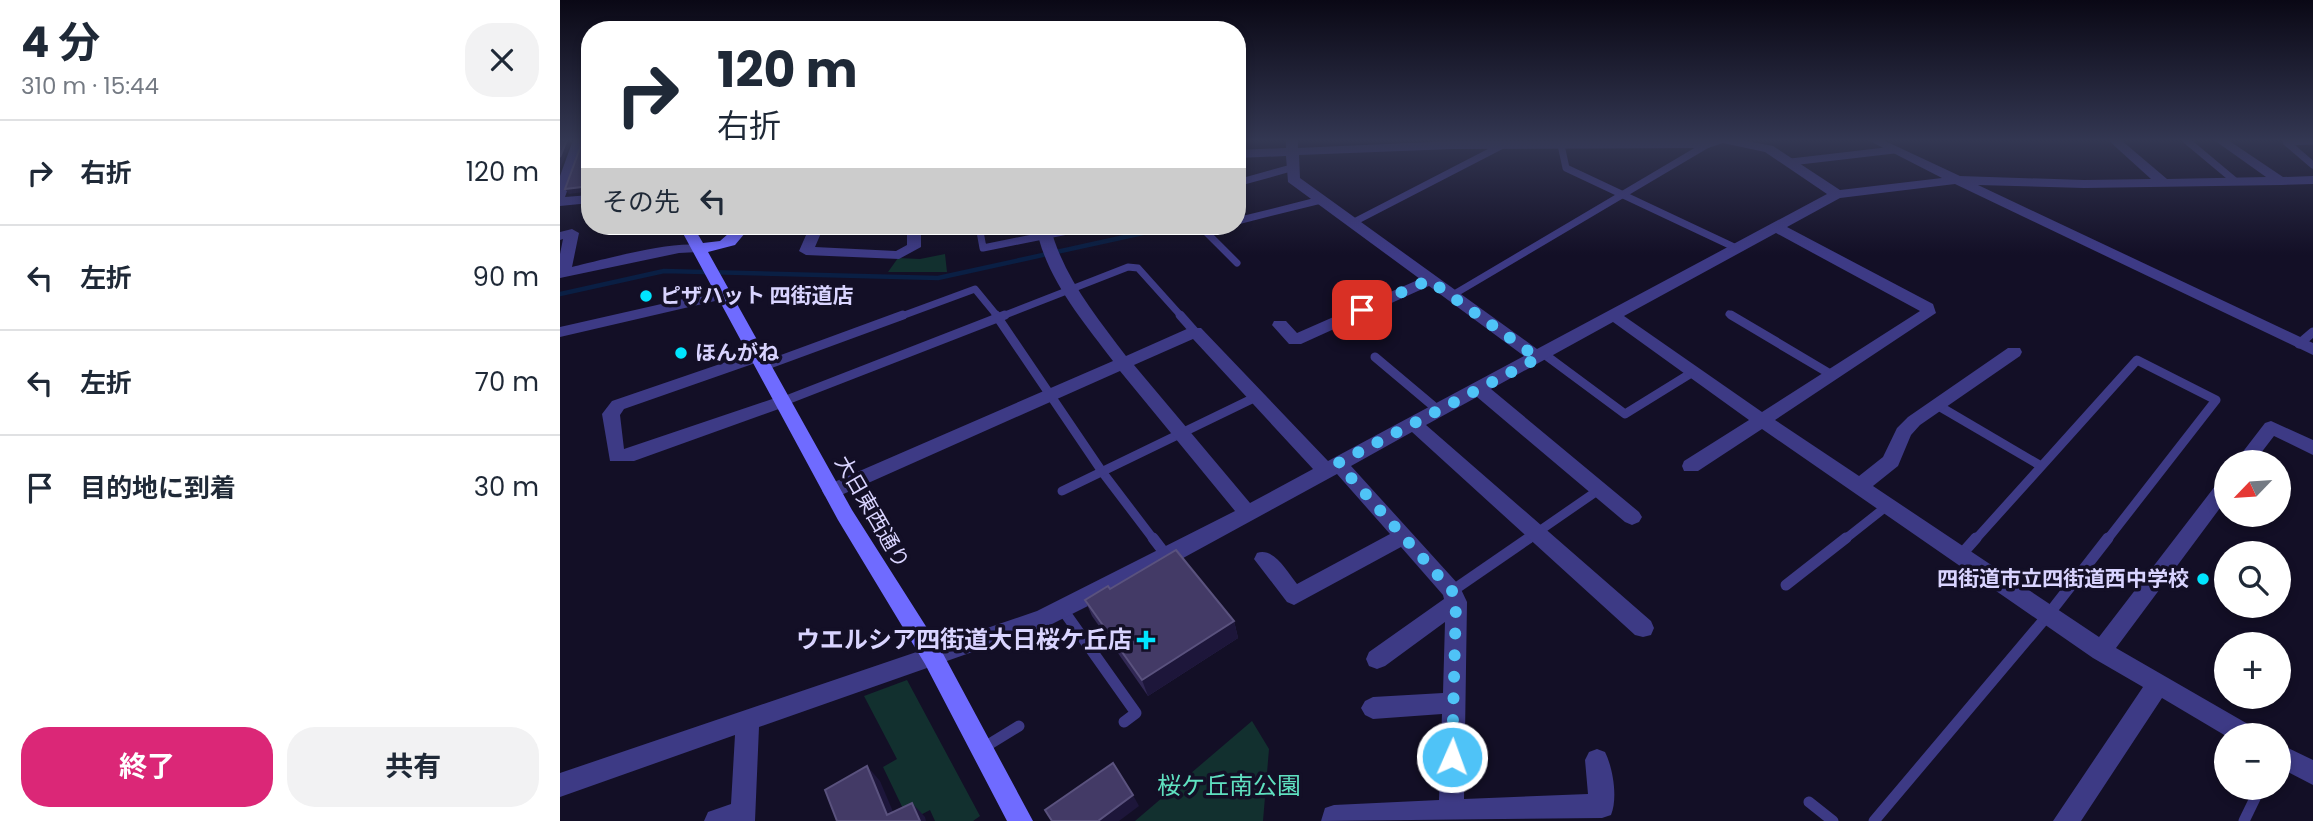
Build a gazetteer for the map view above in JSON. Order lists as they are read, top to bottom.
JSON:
{
  "streets": {
    "street": ["大日東西通り"]
  },
  "parks": ["桜ケ丘南公園"],
  "places": {
    "other": ["ピザハット 四街道店", "ほんがね", "四街道市立四街道西中学校"],
    "health": ["ウエルシア四街道大日桜ケ丘店"]
  },
  "north": "bottom left",
  "page": {
    "heading": ["4 分", "310 m · 15:44"],
    "turn": ["120 m", "右折"],
    "list": [
      {
        "name": "右折",
        "value": "120 m"
      },
      {
        "name": "左折",
        "value": "90 m"
      },
      {
        "name": "左折",
        "value": "70 m"
      },
      {
        "name": "目的地に到着",
        "value": "30 m"
      }
    ],
    "then": "その先",
    "map_buttons": ["+", "−"],
    "buttons": ["終了", "共有"]
  }
}
